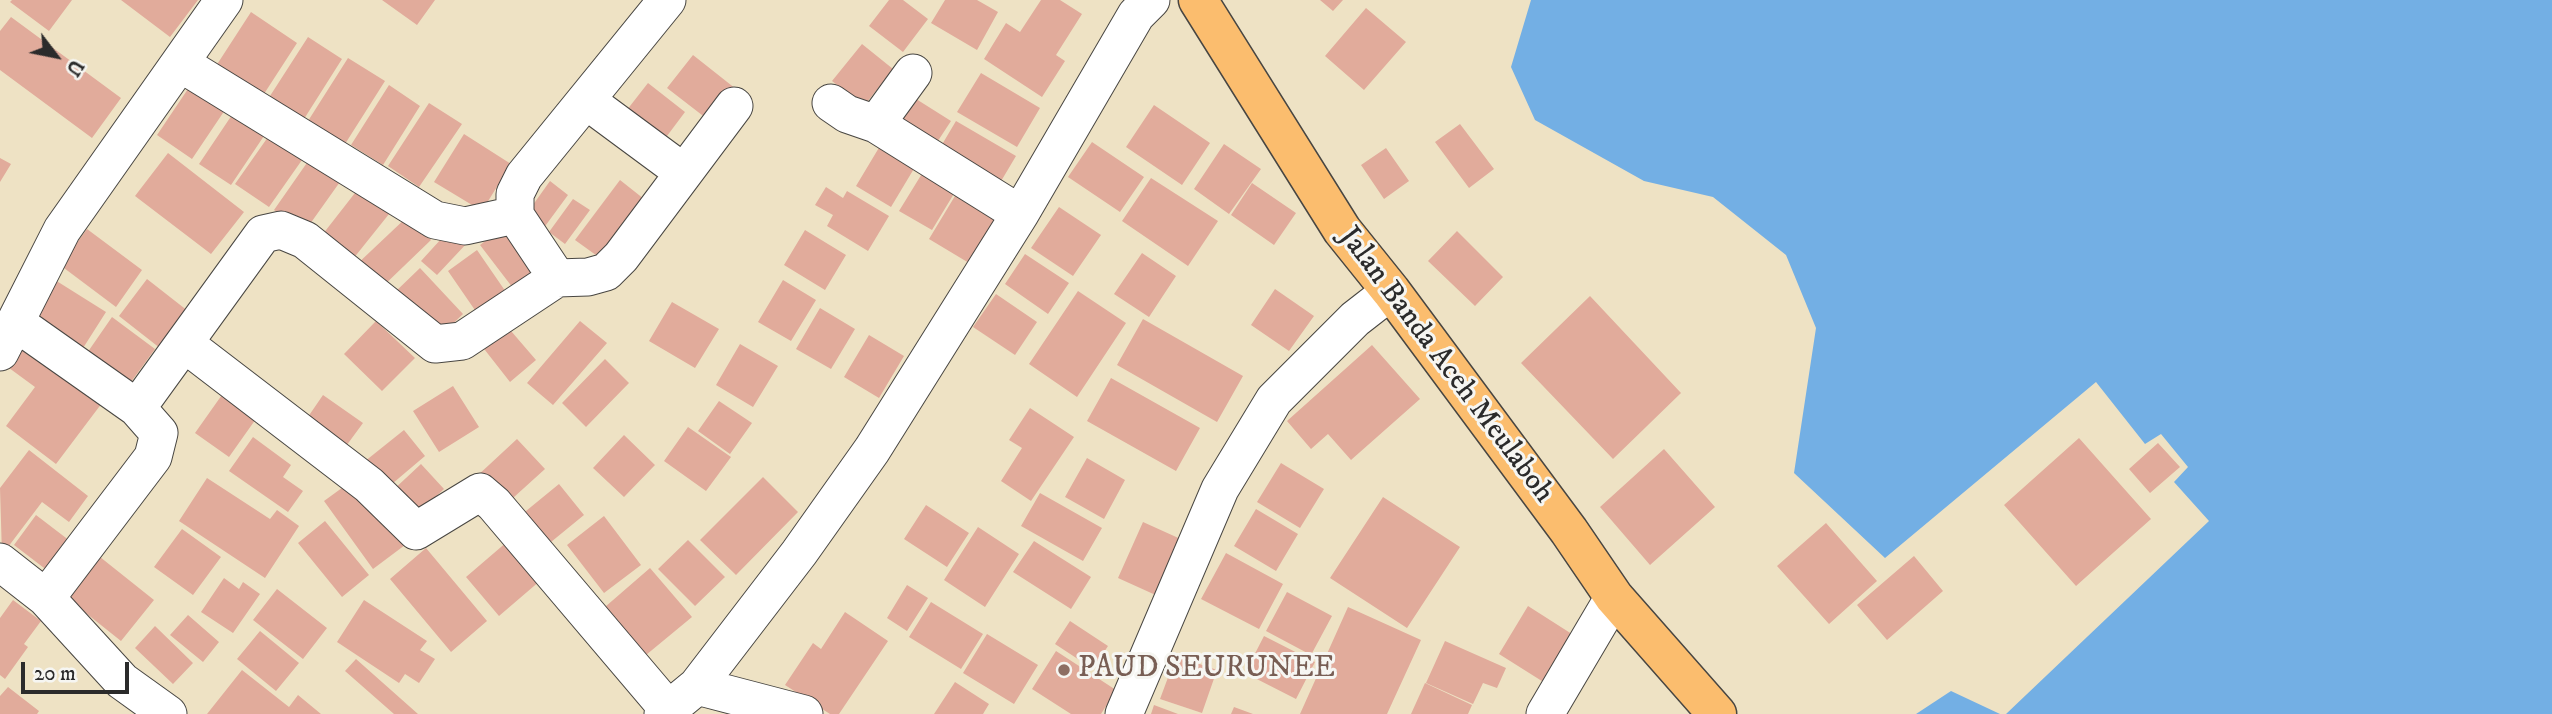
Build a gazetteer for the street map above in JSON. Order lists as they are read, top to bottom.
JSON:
{
  "streets": {
    "highway": ["Jalan Banda Aceh Meulaboh"]
  },
  "places": ["PAUD SEURUNEE"],
  "scale_bar": "20 m",
  "north": "bottom right"
}
